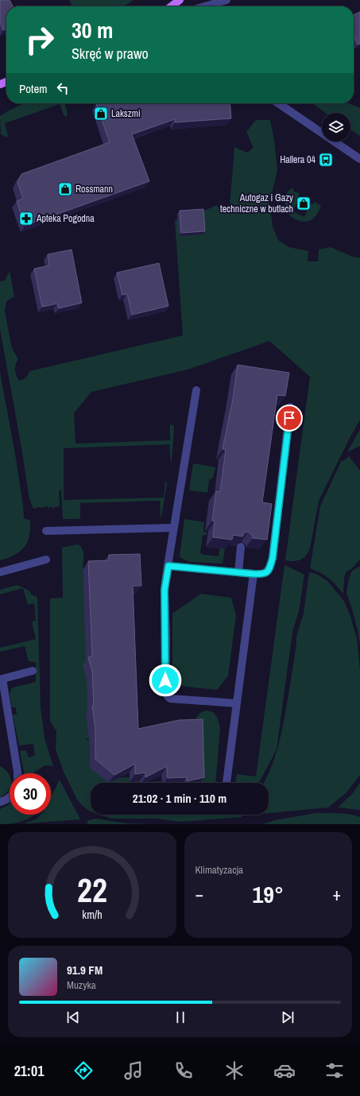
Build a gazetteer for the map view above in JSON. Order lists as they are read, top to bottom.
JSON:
{
  "places": {
    "shop": ["Lakszmi", "Rossmann", "Autogaz i Gazy techniczne w butlach"],
    "bus stop": ["Hallera 04"],
    "pharmacy": ["Apteka Pogodna"]
  },
  "page": {
    "turn": ["30 m", "Skręć w prawo"],
    "then": "Potem",
    "limit": "30",
    "trip": "21:02 · 1 min · 110 m",
    "tile": "Klimatyzacja",
    "heat": ["−", "19°", "+"],
    "song": ["91.9 FM", "Muzyka"],
    "tabs": "21:01",
    "gauge": ["22", "km/h"]
  }
}
